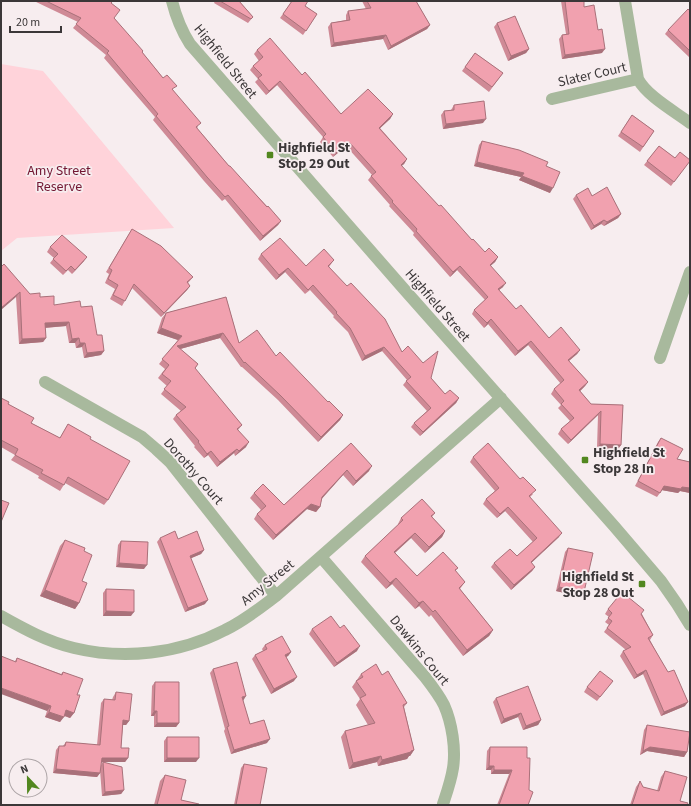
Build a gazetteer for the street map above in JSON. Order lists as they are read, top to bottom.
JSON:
{
  "streets": {
    "street": [
      "Highfield Street",
      "Slater Court",
      "Dorothy Court",
      "Amy Street",
      "Dawkins Court"
    ]
  },
  "crossings": [
    ["Highfield Street", "Amy Street"],
    ["Dorothy Court", "Amy Street"],
    ["Amy Street", "Dawkins Court"]
  ],
  "parks": ["Amy Street Reserve"],
  "places": {
    "transit": ["Highfield St Stop 29 Out", "Highfield St Stop 28 In", "Highfield St Stop 28 Out"]
  },
  "scale_bar": "20 m",
  "north": "top"
}
